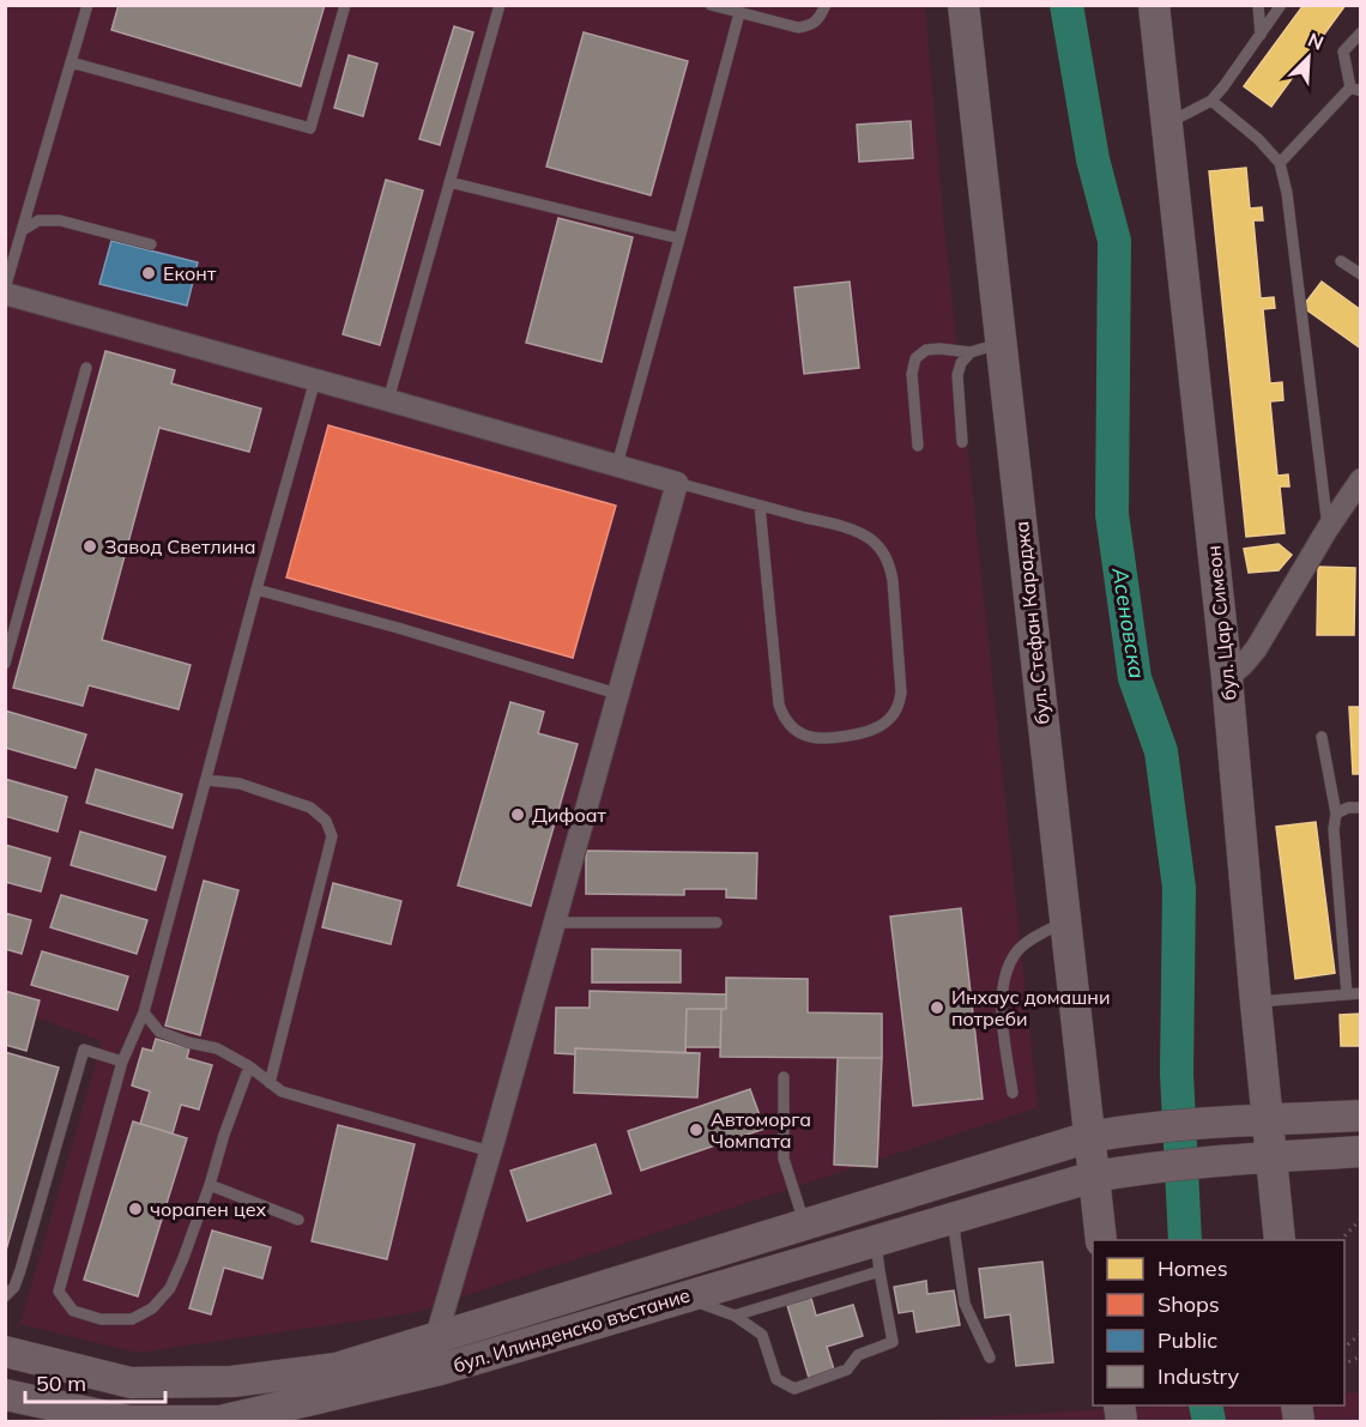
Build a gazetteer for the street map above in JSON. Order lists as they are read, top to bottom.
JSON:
{
  "streets": {
    "main road": ["бул. Стефан Караджа", "бул. Цар Симеон", "бул. Илинденско въстание"]
  },
  "crossings": [
    ["бул. Стефан Караджа", "бул. Илинденско въстание"],
    ["бул. Цар Симеон", "бул. Илинденско въстание"]
  ],
  "water": ["Асеновска"],
  "places": [
    "Еконт",
    "Завод Светлина",
    "Дифоат",
    "Инхаус домашни потреби",
    "Автоморга Чомпата",
    "чорапен цех"
  ],
  "legend": [
    "Homes",
    "Shops",
    "Public",
    "Industry"
  ],
  "scale_bar": "50 m",
  "north": "top right"
}
